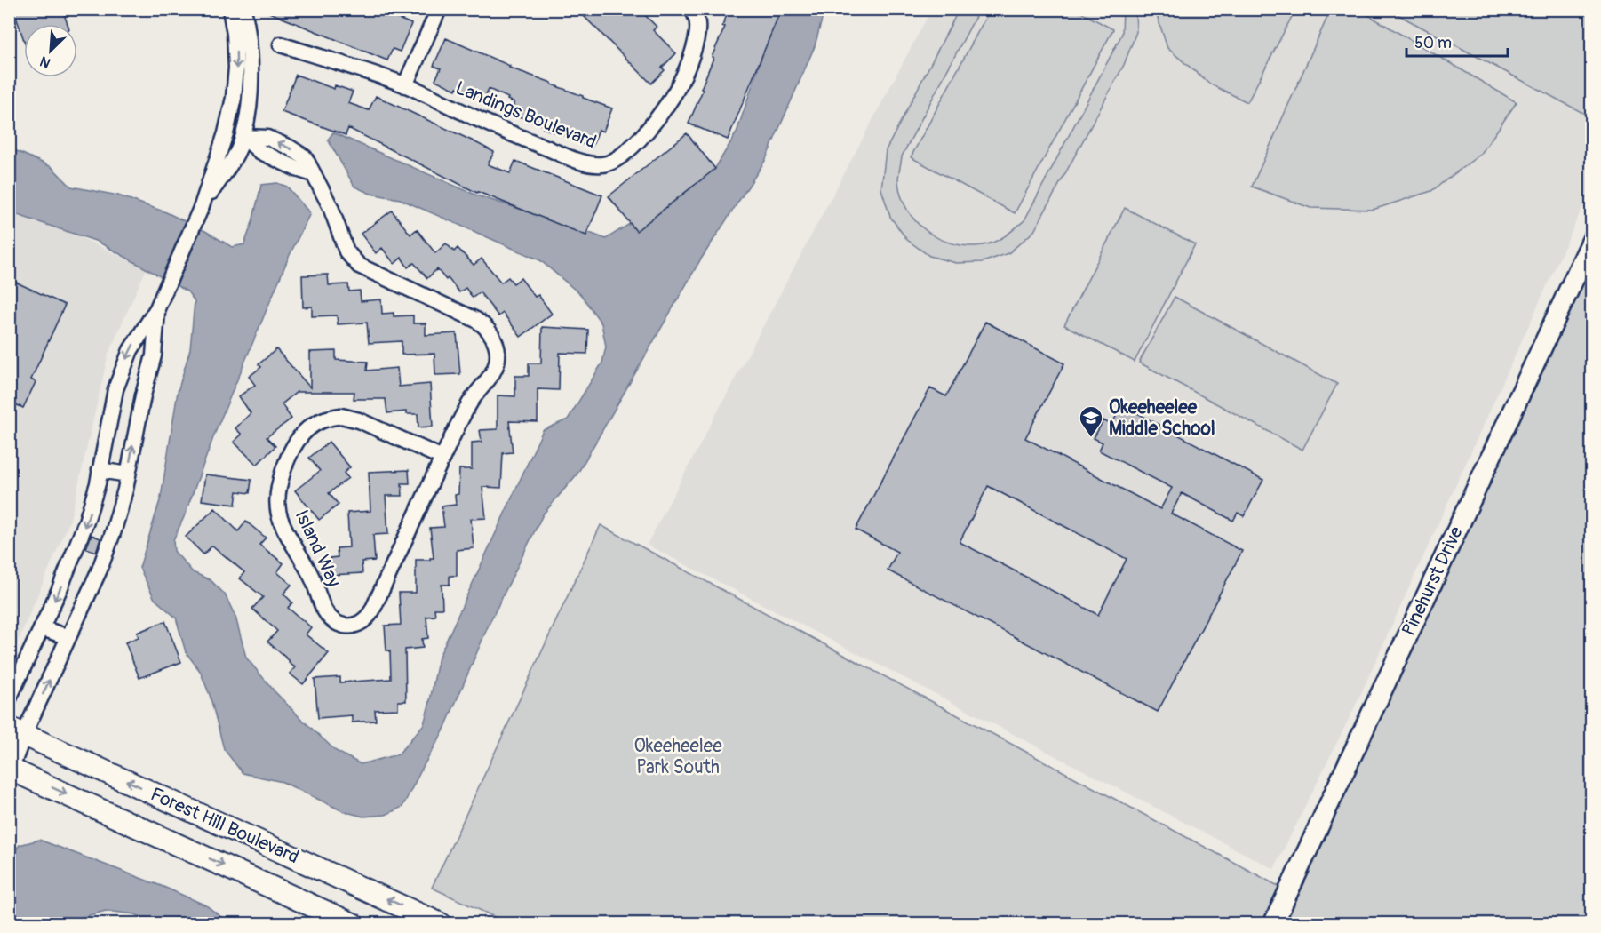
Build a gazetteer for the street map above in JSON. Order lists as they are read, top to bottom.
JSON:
{
  "streets": {
    "main road": ["Forest Hill Boulevard"],
    "street": ["Landings Boulevard", "Island Way", "Pinehurst Drive"]
  },
  "parks": ["Okeeheelee Park South"],
  "places": {
    "school or university": ["Okeeheelee Middle School"]
  },
  "scale_bar": "50 m",
  "north": "bottom left"
}
